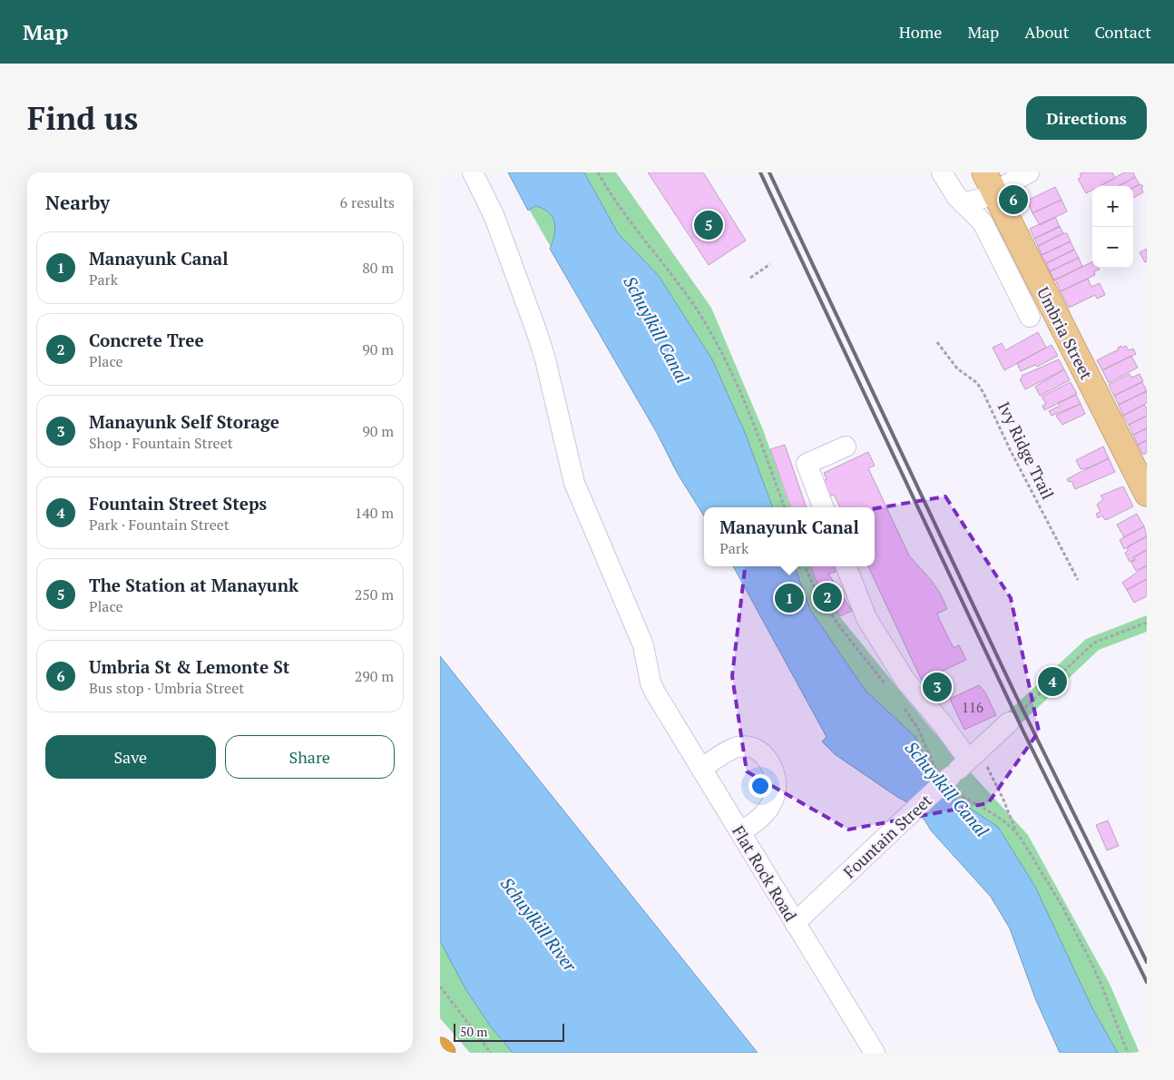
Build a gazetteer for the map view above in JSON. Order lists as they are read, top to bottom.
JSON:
{
  "streets": {
    "main road": ["Umbria Street"],
    "street": ["Fountain Street", "Flat Rock Road"],
    "path": ["Ivy Ridge Trail"]
  },
  "crossings": [
    ["Fountain Street", "Flat Rock Road"]
  ],
  "water": ["Schuylkill Canal", "Schuylkill River"],
  "house_numbers": ["116"],
  "scale_bar": "50 m",
  "page": {
    "header": "Map",
    "nav": [
      "Home",
      "Map",
      "About",
      "Contact"
    ],
    "buttons": [
      "Directions",
      ["Save", "Share"]
    ],
    "title": "Find us",
    "heading": ["Nearby", "6 results"],
    "pins": [
      "6",
      "5",
      "2",
      "1",
      "4",
      "3"
    ],
    "map_buttons": ["+", "−"],
    "list": [
      {
        "mark": "1",
        "name": "Manayunk Canal",
        "note": "Park",
        "value": "80 m"
      },
      {
        "mark": "2",
        "name": "Concrete Tree",
        "note": "Place",
        "value": "90 m"
      },
      {
        "mark": "3",
        "name": "Manayunk Self Storage",
        "note": "Shop · Fountain Street",
        "value": "90 m"
      },
      {
        "mark": "4",
        "name": "Fountain Street Steps",
        "note": "Park · Fountain Street",
        "value": "140 m"
      },
      {
        "mark": "5",
        "name": "The Station at Manayunk",
        "note": "Place",
        "value": "250 m"
      },
      {
        "mark": "6",
        "name": "Umbria St & Lemonte St",
        "note": "Bus stop · Umbria Street",
        "value": "290 m"
      }
    ],
    "popup": ["Manayunk Canal", "Park"],
    "scale": "50 m"
  }
}
